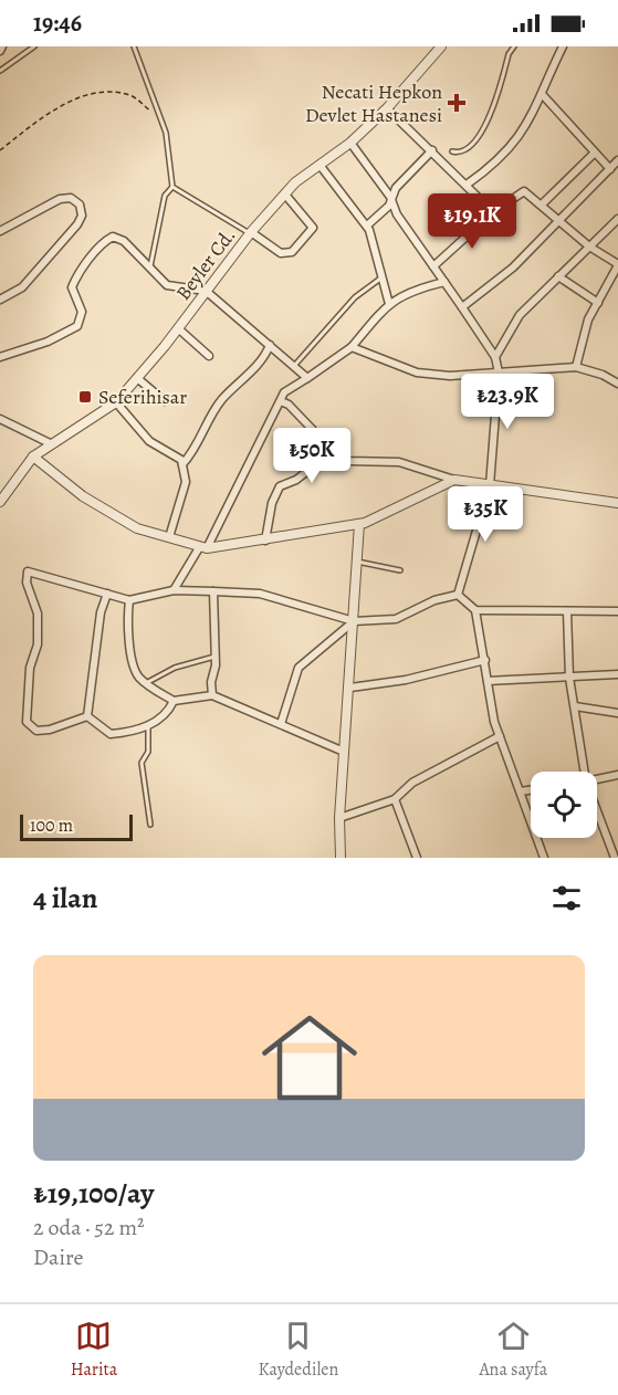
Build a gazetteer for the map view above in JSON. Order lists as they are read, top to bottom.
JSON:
{
  "streets": {
    "street": ["Beyler Cd."]
  },
  "places": {
    "health": ["Necati Hepkon Devlet Hastanesi"],
    "transit": ["Seferihisar"]
  },
  "scale_bar": "100 m",
  "page": {
    "status": "19:46",
    "price": [
      "₺19.1K",
      "₺23.9K",
      "₺50K",
      "₺35K"
    ],
    "scale": "100 m",
    "heading": "4 ilan",
    "list": [
      {
        "name": "₺19,100/ay",
        "note": "2 oda · 52 m² · Daire"
      }
    ],
    "tabs": ["Harita", "Kaydedilen", "Ana sayfa"]
  }
}
